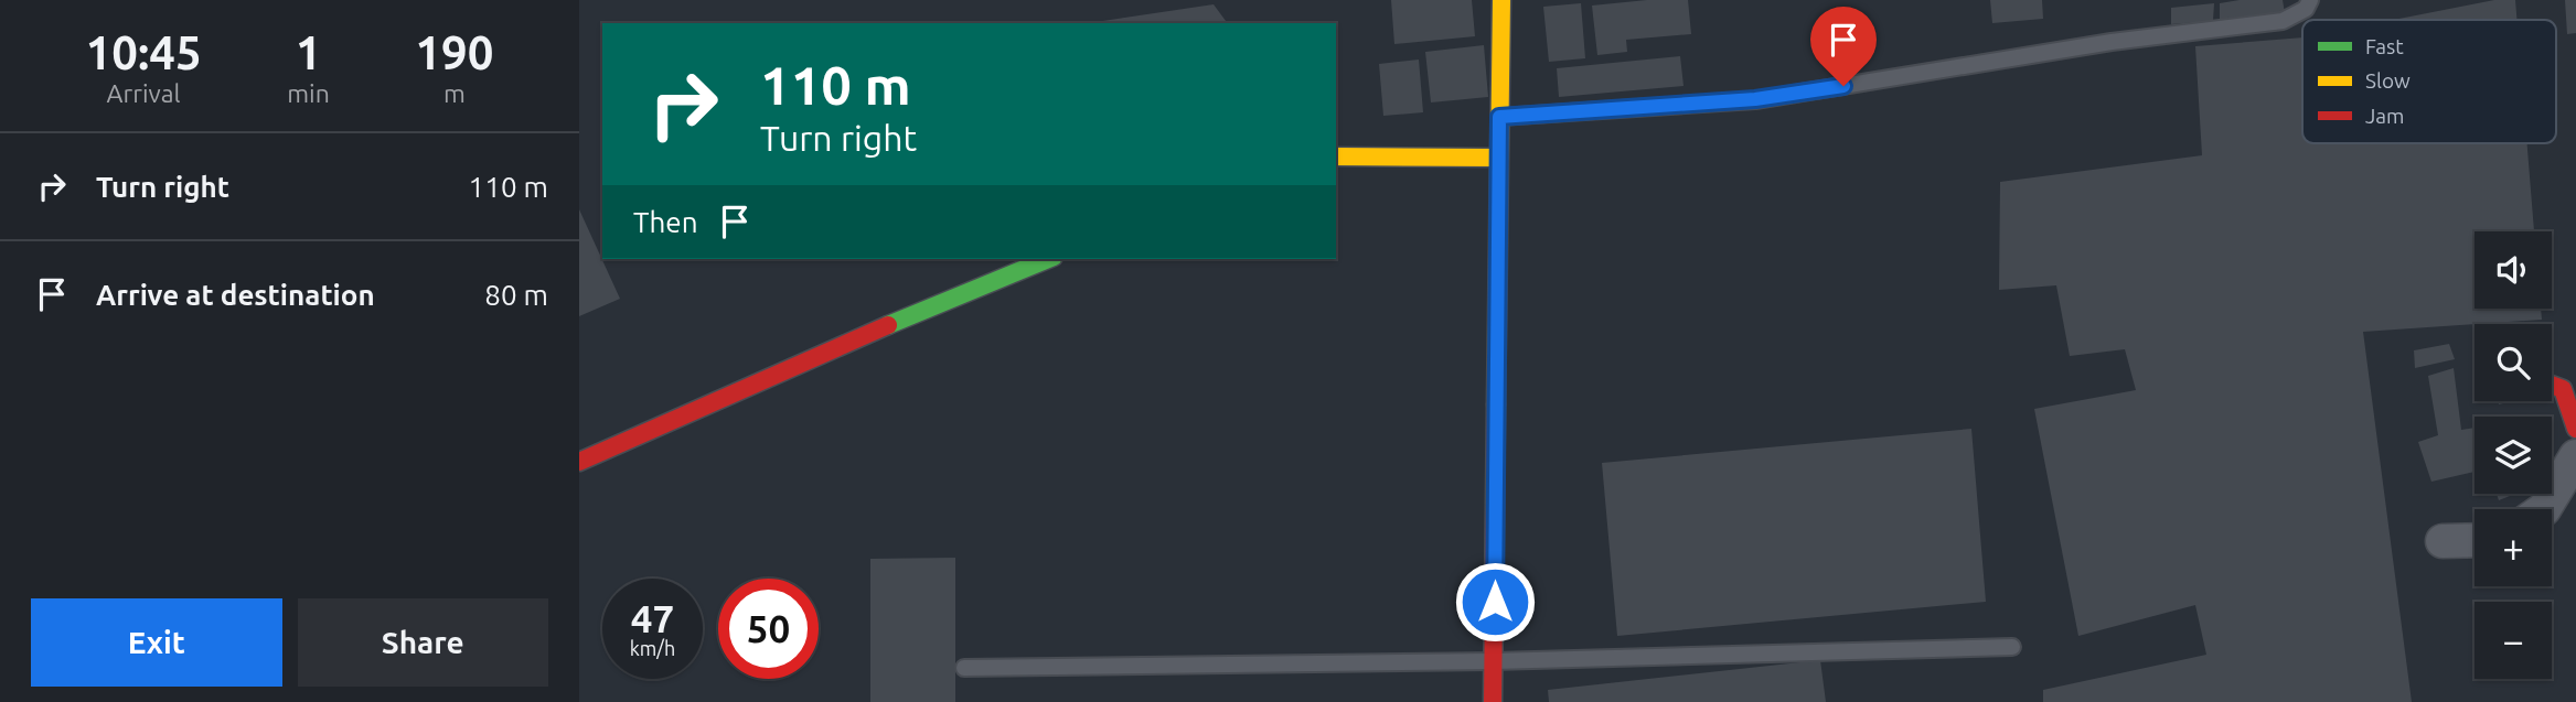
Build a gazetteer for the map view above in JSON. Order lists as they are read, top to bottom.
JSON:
{
  "legend": ["Fast", "Slow", "Jam"],
  "page": {
    "eta": [
      "10:45",
      "Arrival",
      "1",
      "min",
      "190",
      "m"
    ],
    "turn": ["110 m", "Turn right"],
    "list": [
      {
        "name": "Turn right",
        "value": "110 m"
      },
      {
        "name": "Arrive at destination",
        "value": "80 m"
      }
    ],
    "then": "Then",
    "map_buttons": ["+", "−"],
    "speed": "47 km/h",
    "limit": "50",
    "buttons": ["Exit", "Share"]
  }
}
